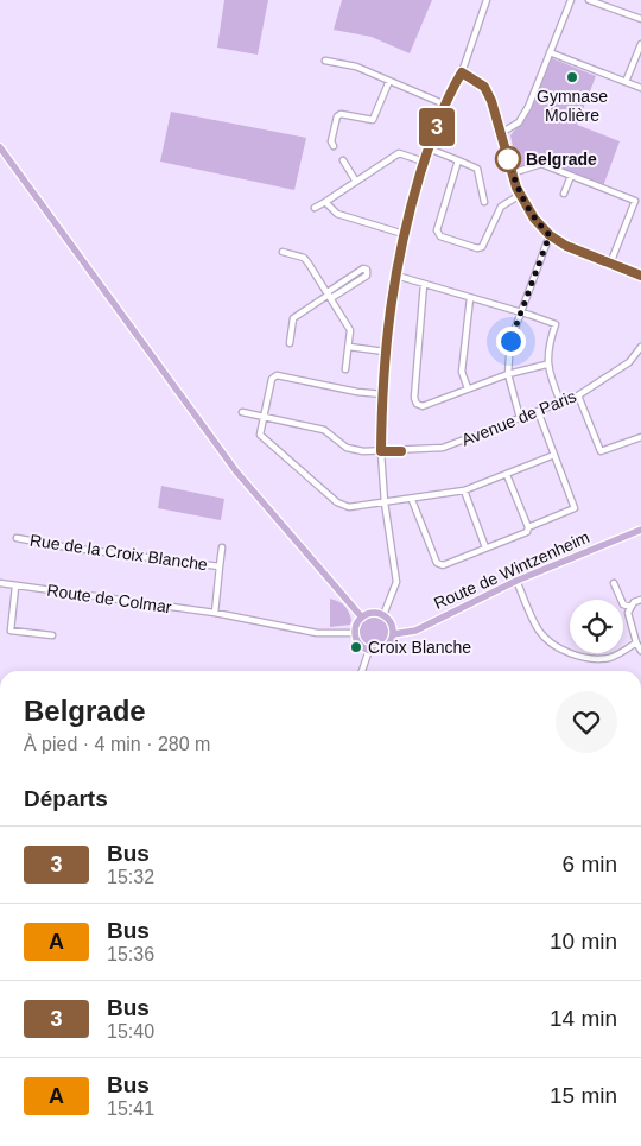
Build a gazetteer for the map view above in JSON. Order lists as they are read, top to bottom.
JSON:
{
  "streets": {
    "main road": ["Route de Wintzenheim"],
    "street": ["Avenue de Paris", "Rue de la Croix Blanche", "Route de Colmar"]
  },
  "crossings": [
    ["Rue de la Croix Blanche", "Route de Colmar"]
  ],
  "places": ["Gymnase Molière", "Belgrade", "Croix Blanche"],
  "lines": ["bus line 3"],
  "page": {
    "on_map": "3",
    "heading": [
      ["Belgrade", "À pied · 4 min · 280 m"],
      "Départs"
    ],
    "list": [
      {
        "mark": "3",
        "name": "Bus",
        "note": "15:32",
        "value": "6 min"
      },
      {
        "mark": "A",
        "name": "Bus",
        "note": "15:36",
        "value": "10 min"
      },
      {
        "mark": "3",
        "name": "Bus",
        "note": "15:40",
        "value": "14 min"
      },
      {
        "mark": "A",
        "name": "Bus",
        "note": "15:41",
        "value": "15 min"
      }
    ]
  }
}
